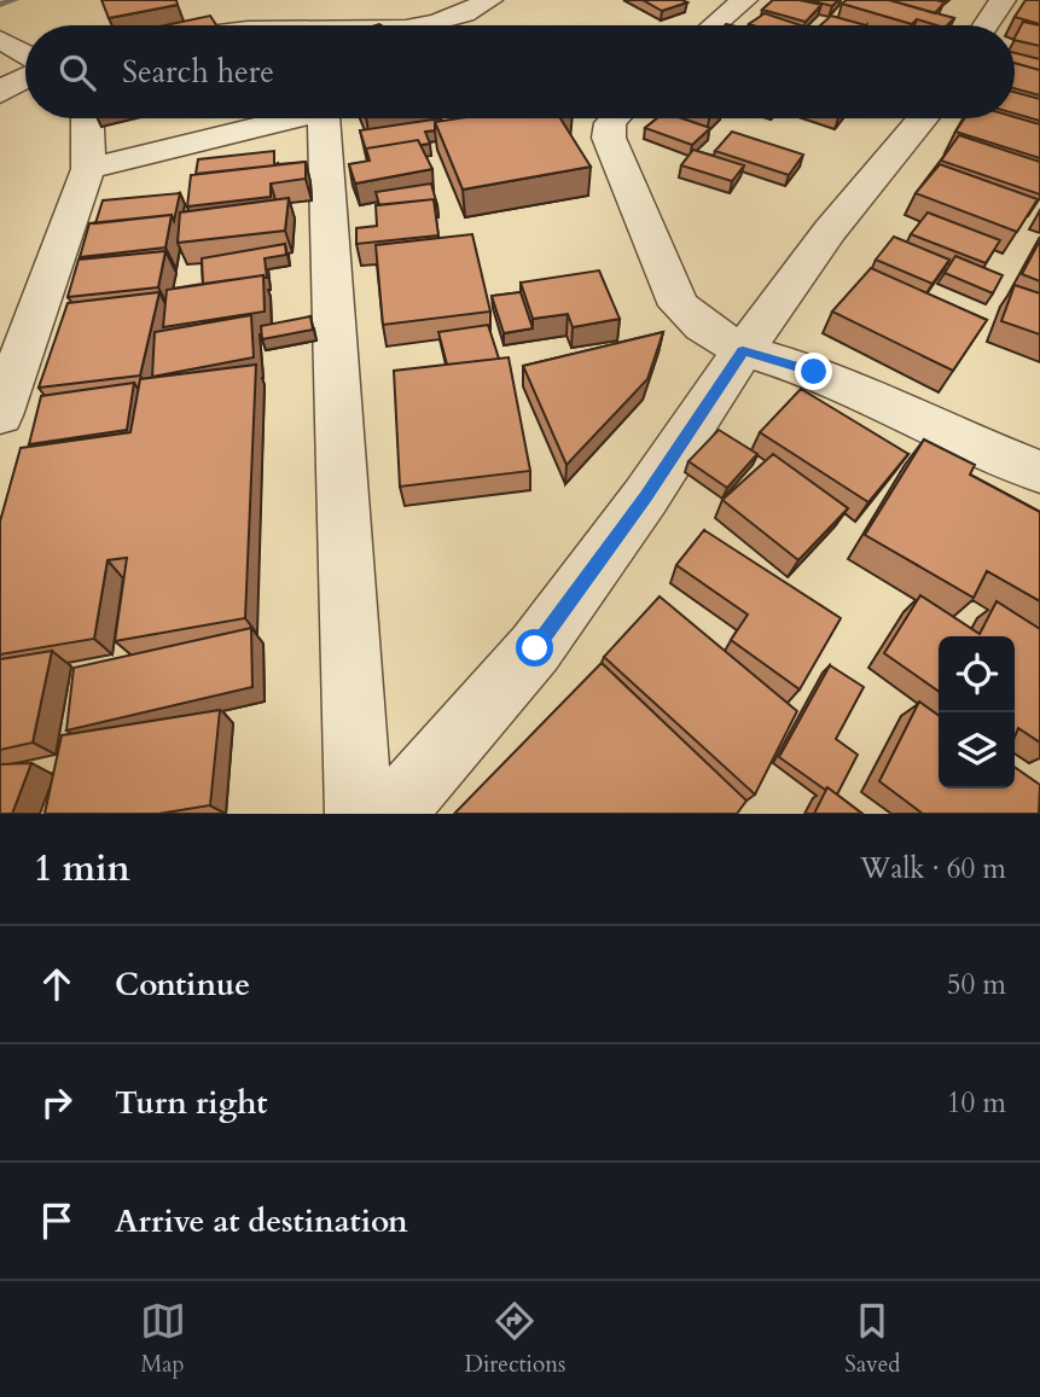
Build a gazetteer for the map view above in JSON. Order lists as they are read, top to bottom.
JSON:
{
  "page": {
    "search": "Search here",
    "heading": ["1 min", "Walk · 60 m"],
    "list": [
      ["Continue", "50 m"],
      ["Turn right", "10 m"],
      "Arrive at destination"
    ],
    "nav": ["Map", "Directions", "Saved"]
  }
}
